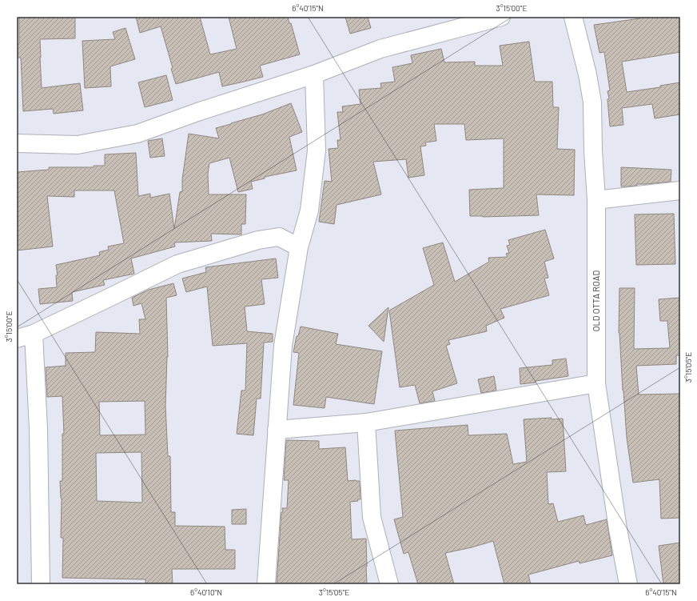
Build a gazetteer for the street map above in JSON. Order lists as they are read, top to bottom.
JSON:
{
  "streets": {
    "street": ["OLD OTTA ROAD"]
  },
  "coordinates": [
    "6°40'15\"N",
    "3°15'00\"E",
    "3°15'05\"E",
    "6°40'10\"N"
  ]
}
